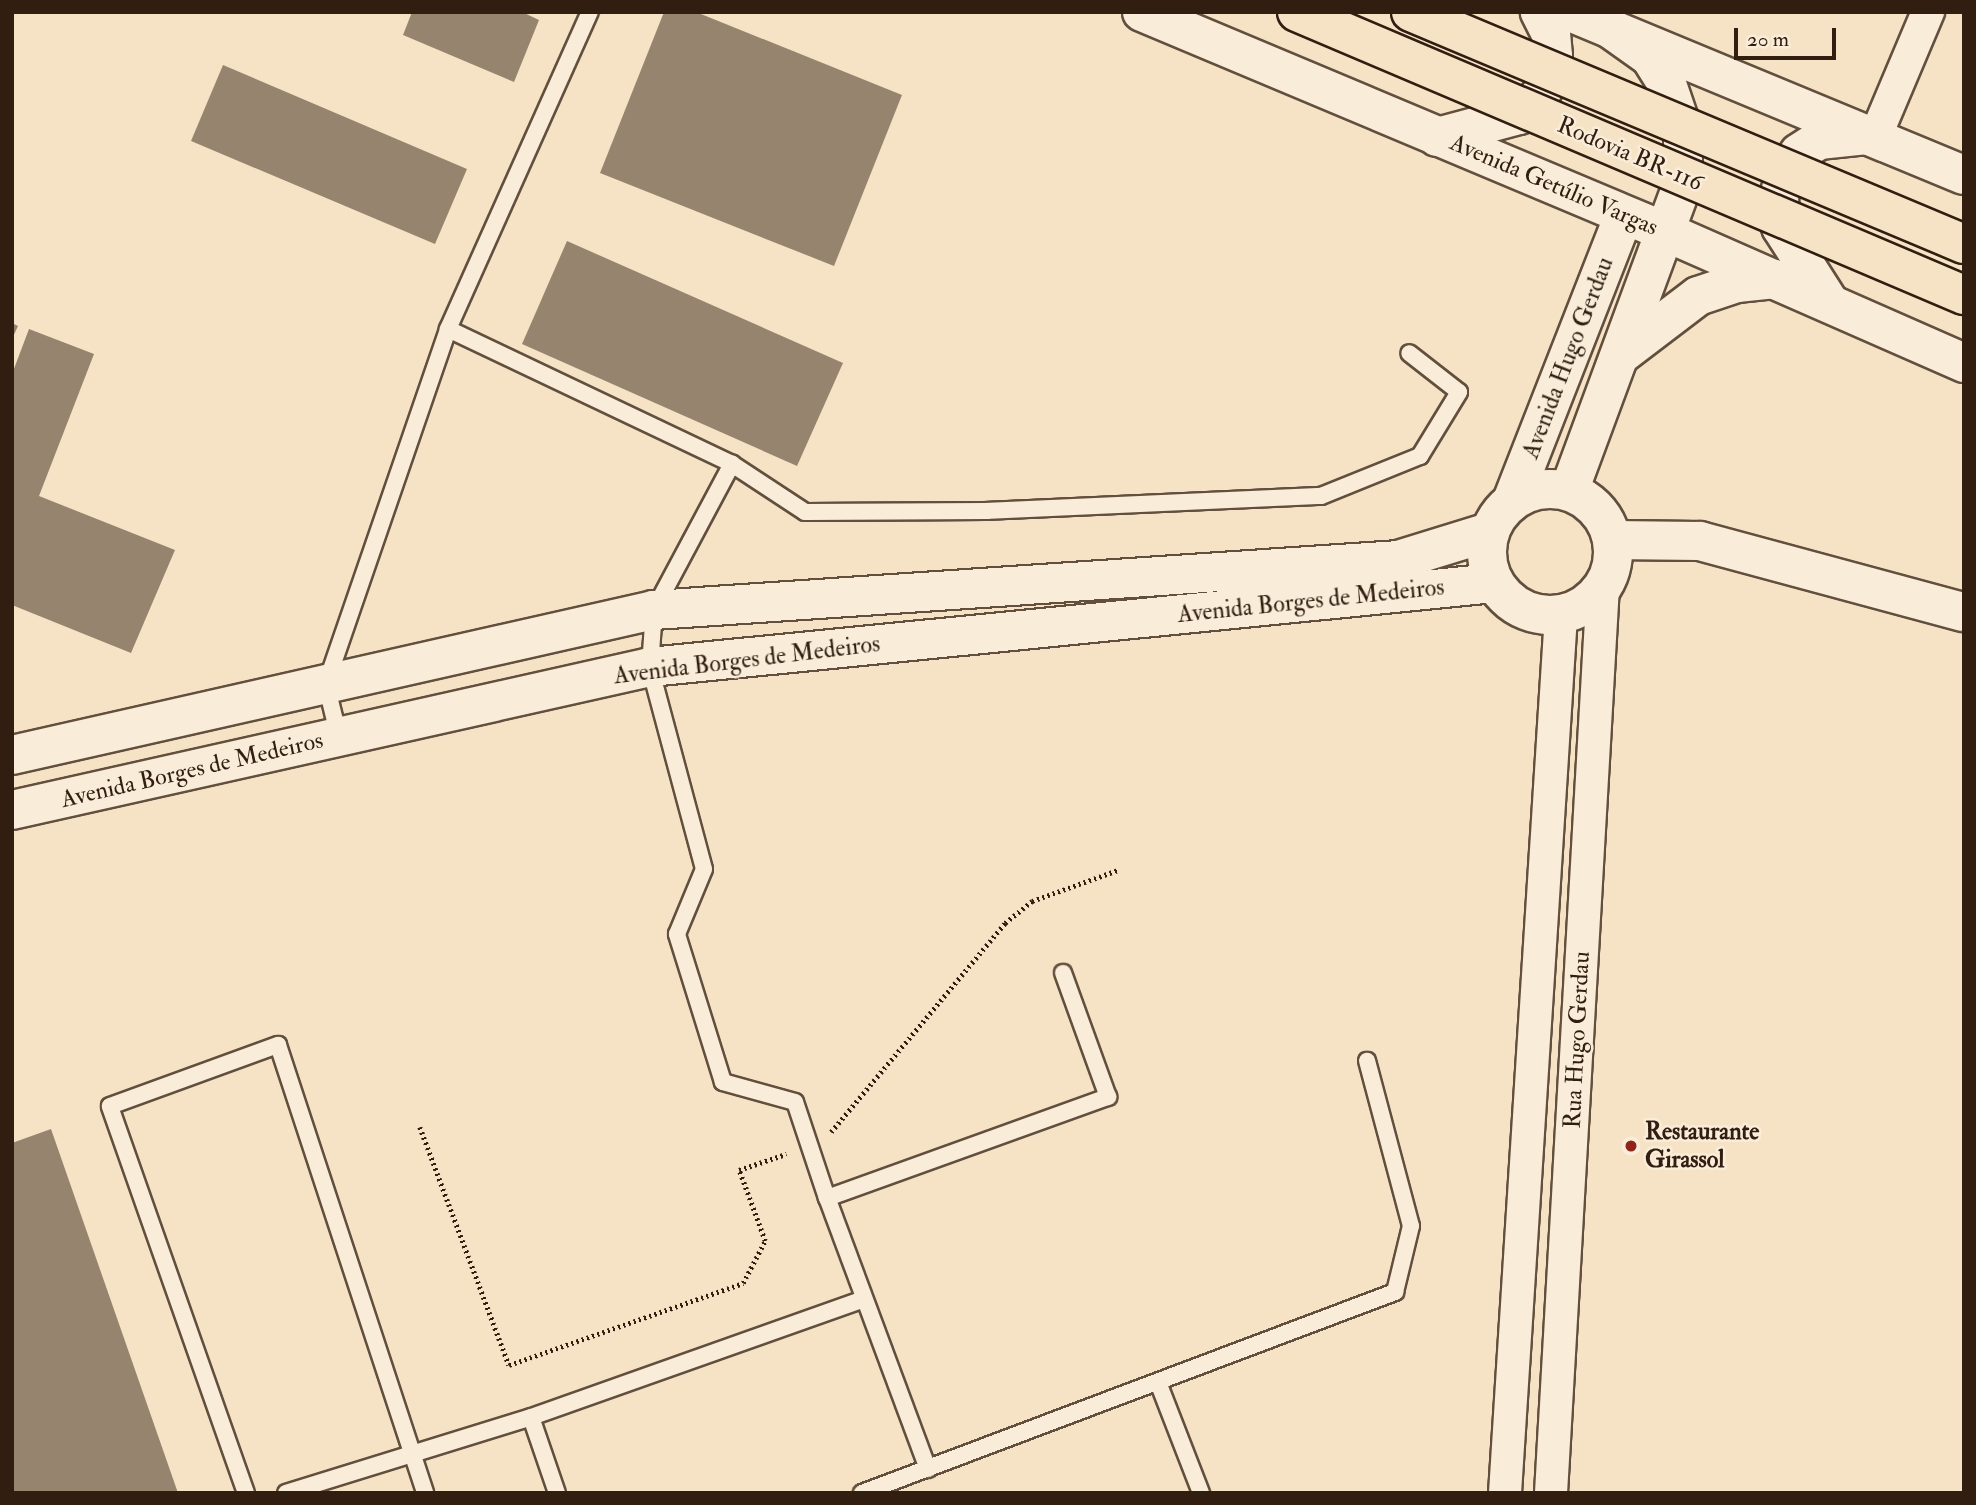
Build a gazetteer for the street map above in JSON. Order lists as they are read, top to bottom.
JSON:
{
  "streets": {
    "highway": ["Rodovia BR-116"],
    "street": [
      "Avenida Getúlio Vargas",
      "Avenida Hugo Gerdau",
      "Avenida Borges de Medeiros",
      "Rua Hugo Gerdau"
    ]
  },
  "crossings": [
    ["Avenida Getúlio Vargas", "Avenida Hugo Gerdau"],
    ["Avenida Hugo Gerdau", "Avenida Borges de Medeiros"],
    ["Avenida Hugo Gerdau", "Rua Hugo Gerdau"],
    ["Avenida Borges de Medeiros", "Rua Hugo Gerdau"]
  ],
  "places": ["Restaurante Girassol"],
  "scale_bar": "20 m"
}
